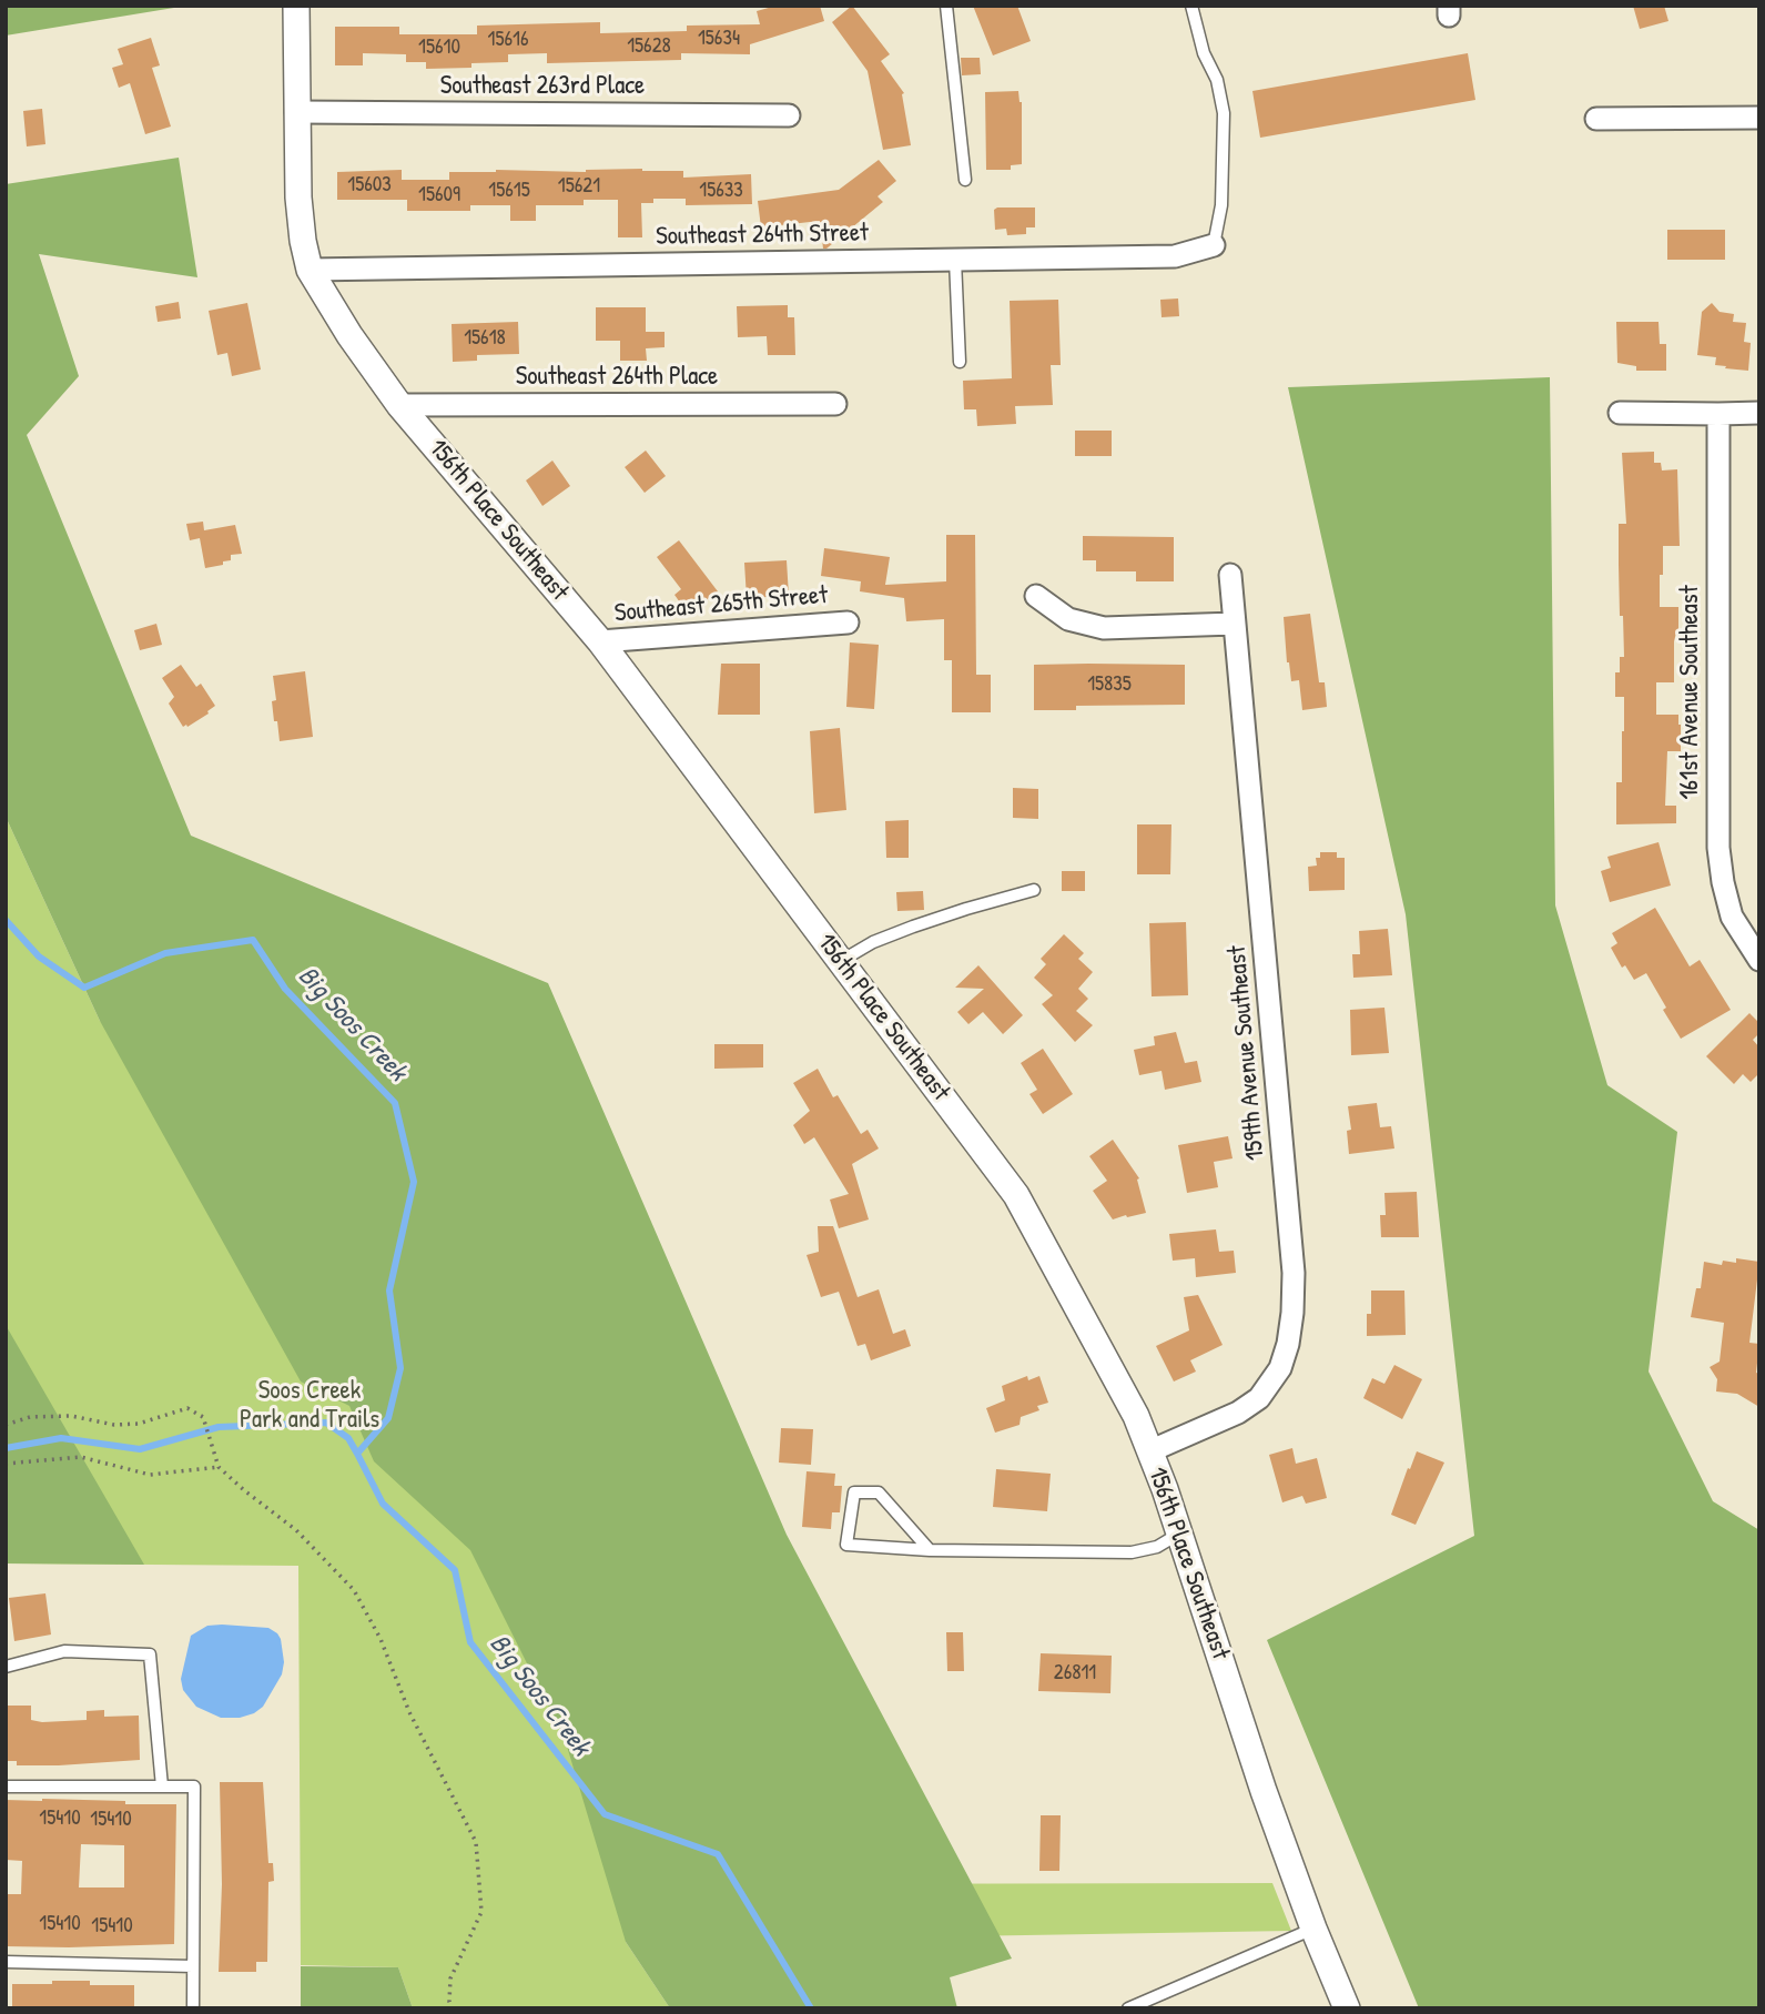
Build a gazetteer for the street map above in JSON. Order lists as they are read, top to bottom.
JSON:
{
  "streets": {
    "street": [
      "Southeast 263rd Place",
      "Southeast 264th Street",
      "Southeast 264th Place",
      "156th Place Southeast",
      "Southeast 265th Street",
      "161st Avenue Southeast",
      "159th Avenue Southeast"
    ]
  },
  "crossings": [
    ["Southeast 263rd Place", "156th Place Southeast"],
    ["Southeast 264th Street", "156th Place Southeast"],
    ["Southeast 264th Place", "156th Place Southeast"],
    ["156th Place Southeast", "Southeast 265th Street"],
    ["156th Place Southeast", "159th Avenue Southeast"]
  ],
  "water": ["Big Soos Creek"],
  "parks": ["Soos Creek Park and Trails"],
  "house_numbers": [
    "15634",
    "15616",
    "15628",
    "15610",
    "15603",
    "15621",
    "15615",
    "15633",
    "15609",
    "15618",
    "15835",
    "26811",
    "15410",
    "15410",
    "15410",
    "15410"
  ]
}
